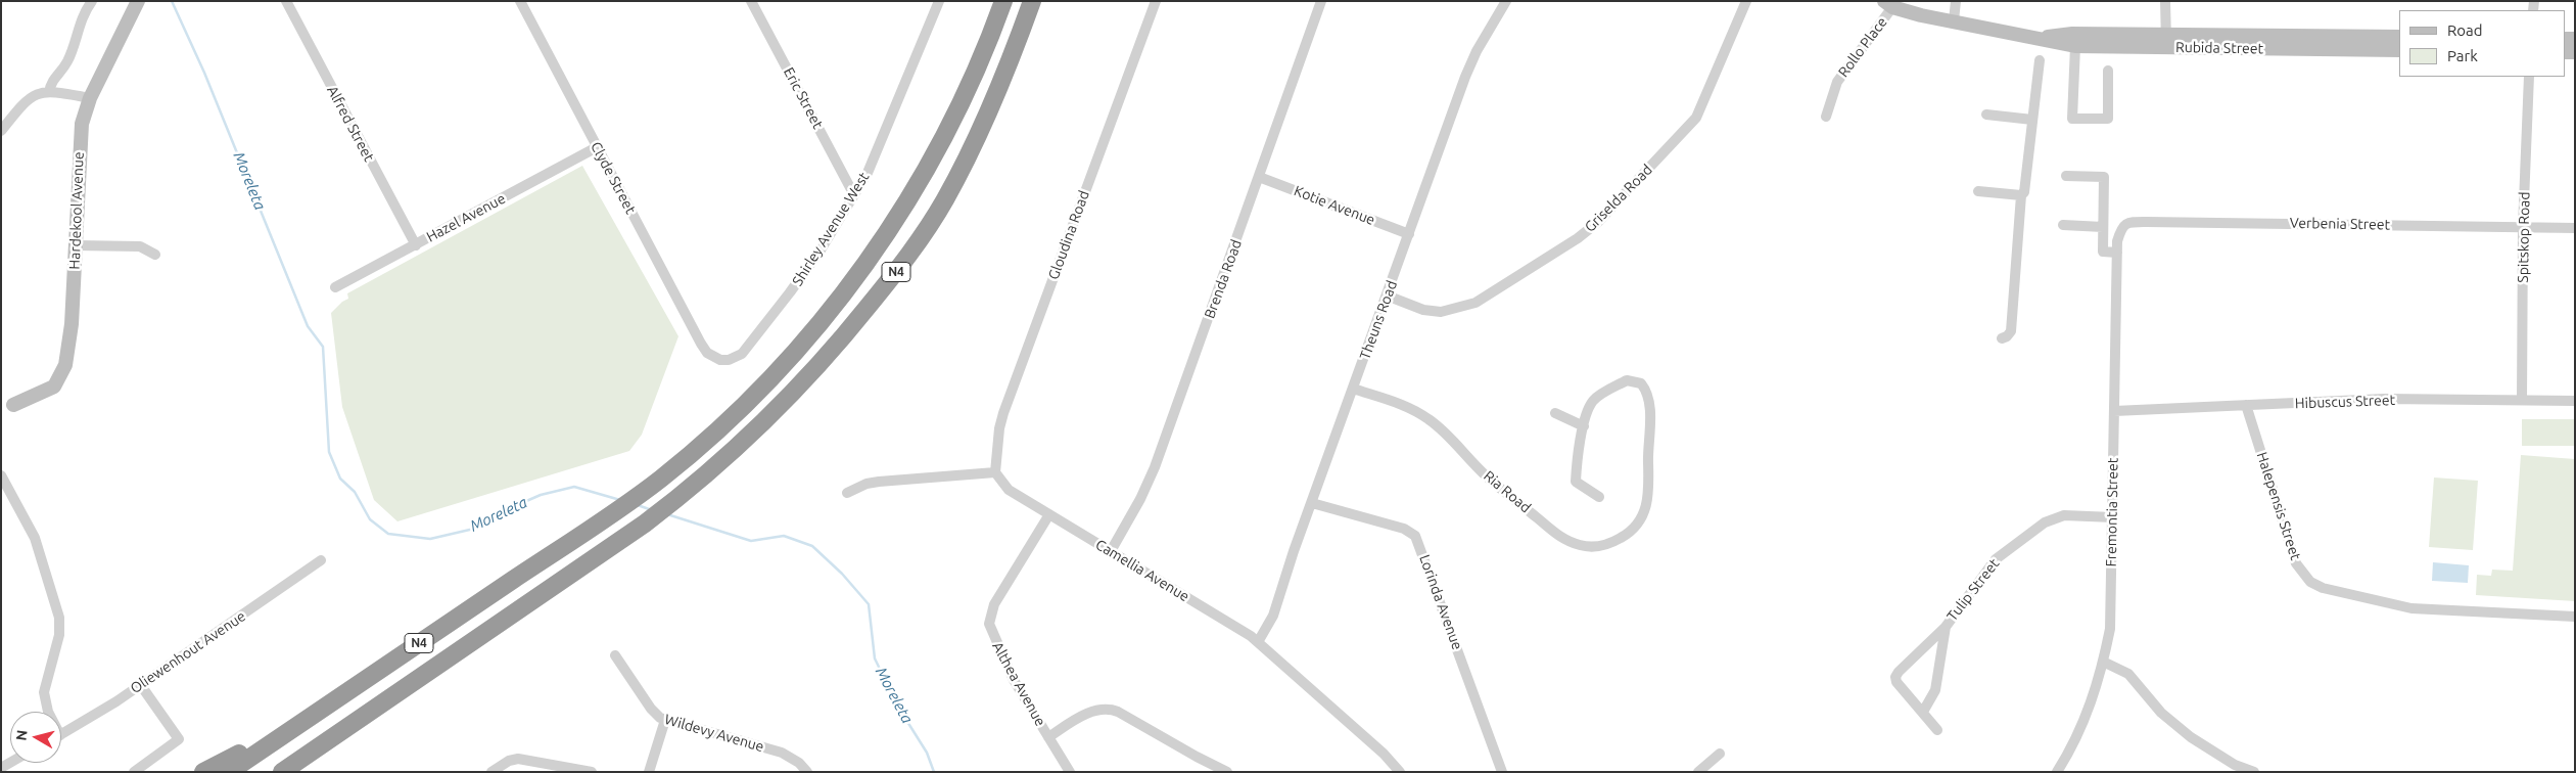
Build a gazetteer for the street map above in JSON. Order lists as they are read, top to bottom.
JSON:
{
  "streets": {
    "highway": ["N4"],
    "street": [
      "Rollo Place",
      "Rubida Street",
      "Eric Street",
      "Alfred Street",
      "Clyde Street",
      "Griselda Road",
      "Kotie Avenue",
      "Hardekool Avenue",
      "Hazel Avenue",
      "Verbenia Street",
      "Shirley Avenue West",
      "Gloudina Road",
      "Spitskop Road",
      "Brenda Road",
      "Theuns Road",
      "Hibuscus Street",
      "Ria Road",
      "Halepensis Street",
      "Fremontia Street",
      "Camellia Avenue",
      "Tulip Street",
      "Lorinda Avenue",
      "Oliewenhout Avenue",
      "Althea Avenue",
      "Wildevy Avenue"
    ]
  },
  "crossings": [
    ["Rollo Place", "Rubida Street"],
    ["Eric Street", "Shirley Avenue West"],
    ["Alfred Street", "Hazel Avenue"],
    ["Clyde Street", "Hazel Avenue"],
    ["Clyde Street", "Shirley Avenue West"],
    ["Griselda Road", "Theuns Road"],
    ["Kotie Avenue", "Brenda Road"],
    ["Kotie Avenue", "Theuns Road"],
    ["Verbenia Street", "Spitskop Road"],
    ["Verbenia Street", "Fremontia Street"],
    ["Gloudina Road", "Camellia Avenue"],
    ["Spitskop Road", "Hibuscus Street"],
    ["Brenda Road", "Camellia Avenue"],
    ["Theuns Road", "Ria Road"],
    ["Theuns Road", "Camellia Avenue"],
    ["Theuns Road", "Lorinda Avenue"],
    ["Hibuscus Street", "Halepensis Street"],
    ["Hibuscus Street", "Fremontia Street"],
    ["Fremontia Street", "Tulip Street"],
    ["Camellia Avenue", "Althea Avenue"]
  ],
  "water": ["Moreleta"],
  "legend": ["Road", "Park"],
  "north": "left"
}
